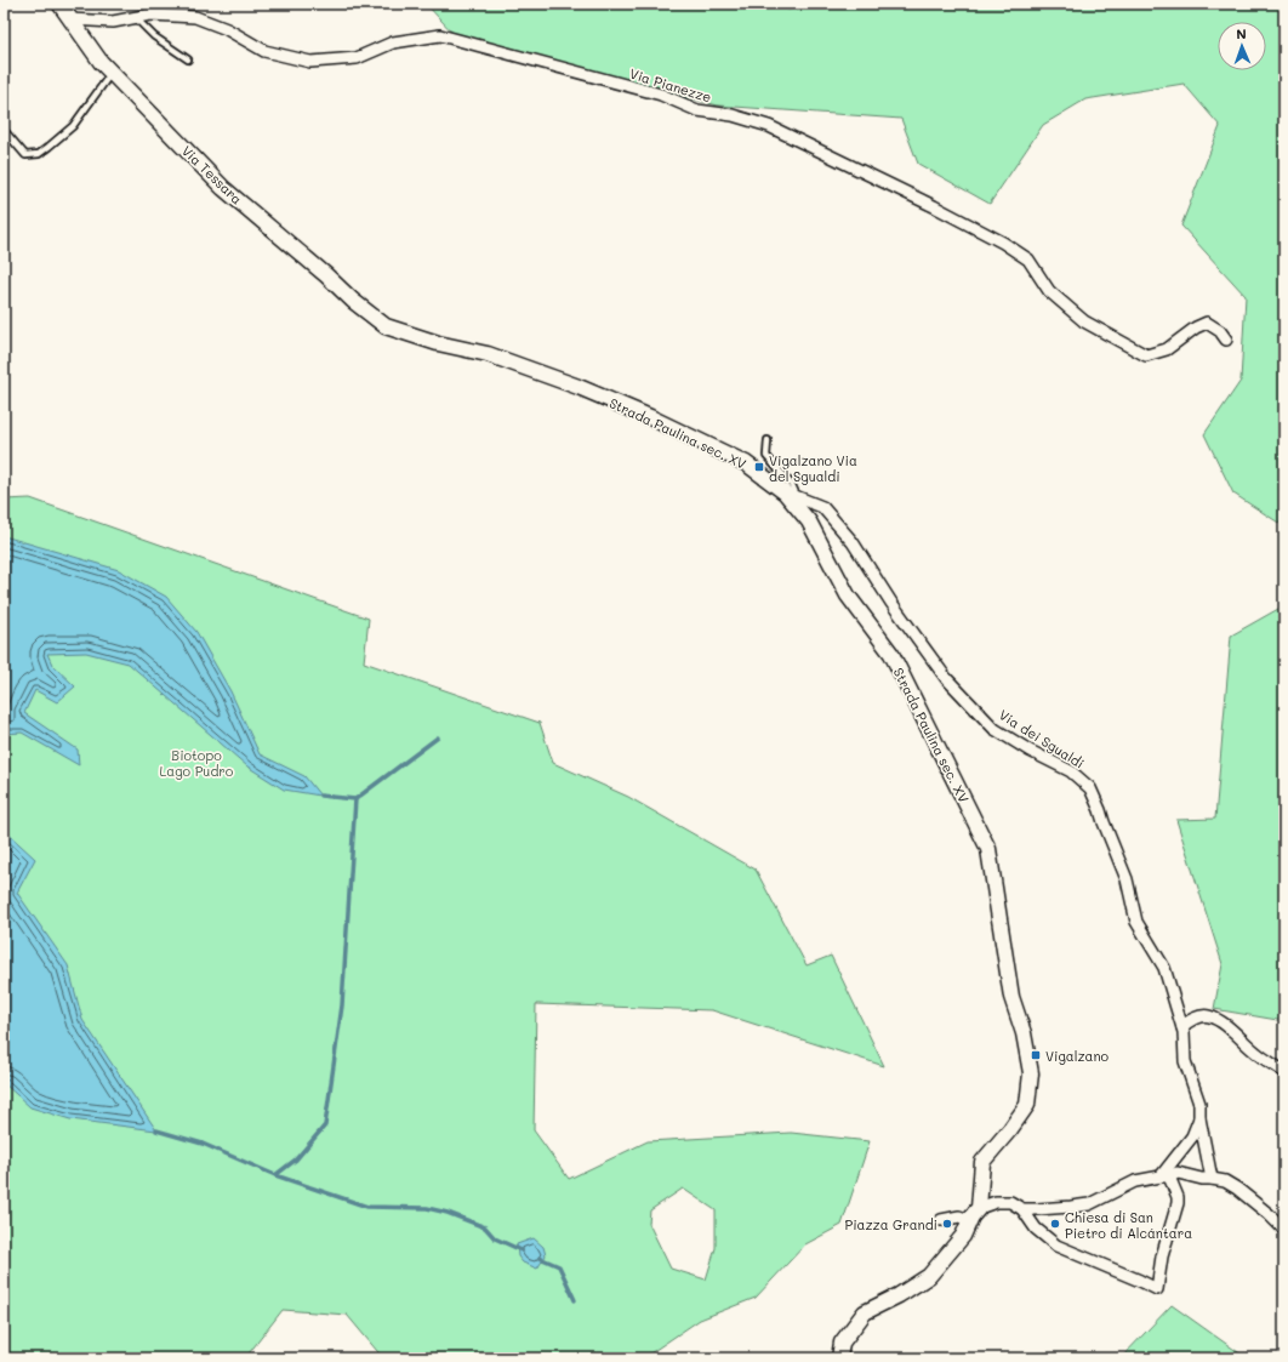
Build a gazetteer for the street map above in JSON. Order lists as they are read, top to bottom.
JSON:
{
  "streets": {
    "street": [
      "Via Pianezze",
      "Via Tessara",
      "Strada Paulina sec. XV",
      "Via dei Sgualdi"
    ]
  },
  "crossings": [
    ["Via Pianezze", "Via Tessara"],
    ["Via Tessara", "Strada Paulina sec. XV"],
    ["Strada Paulina sec. XV", "Via dei Sgualdi"]
  ],
  "parks": ["Biotopo Lago Pudro"],
  "places": {
    "transit": ["Vigalzano Via del Sgualdi", "Vigalzano"],
    "other": ["Piazza Grandi", "Chiesa di San Pietro di Alcántara"]
  },
  "north": "top"
}
